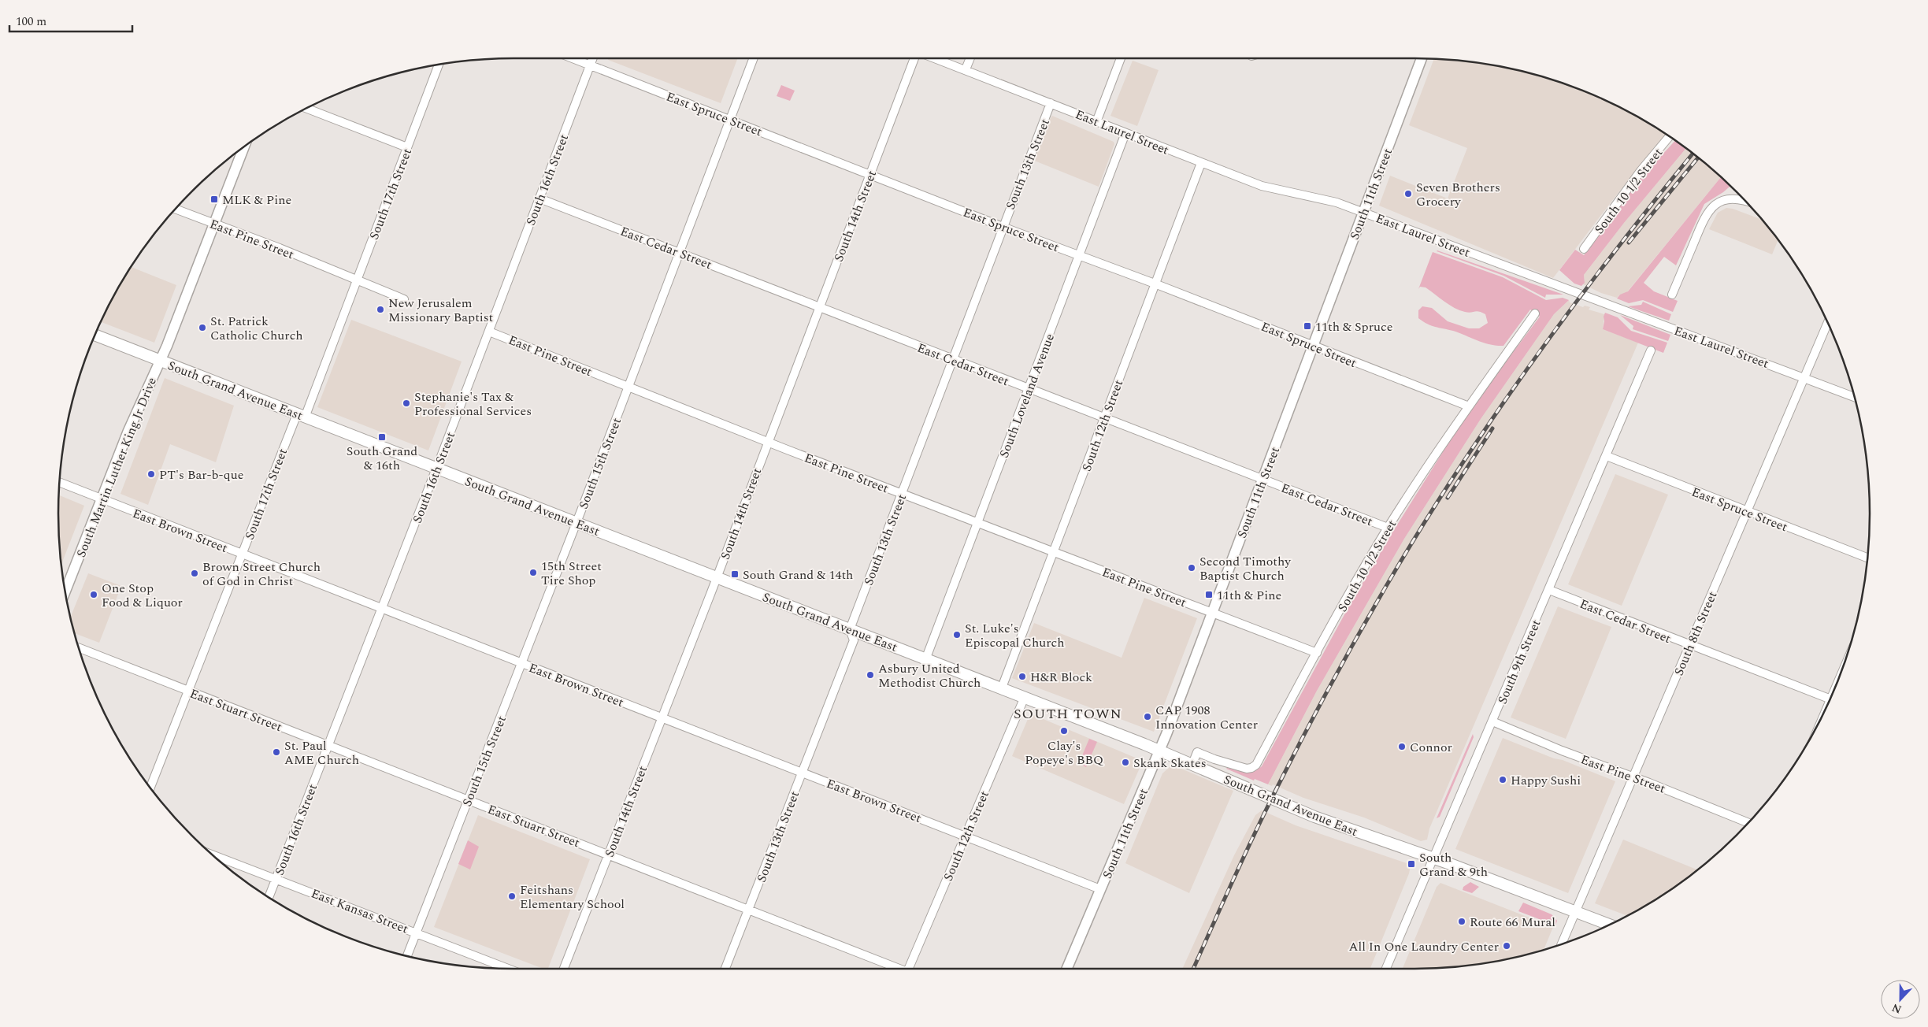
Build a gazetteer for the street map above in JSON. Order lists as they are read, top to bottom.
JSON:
{
  "streets": {
    "main road": ["South Grand Avenue East"],
    "street": [
      "East Spruce Street",
      "East Laurel Street",
      "South 13th Street",
      "South 16th Street",
      "South 10 1/2 Street",
      "South 17th Street",
      "South 11th Street",
      "South 14th Street",
      "East Pine Street",
      "East Cedar Street",
      "South Loveland Avenue",
      "South 12th Street",
      "South 15th Street",
      "South Martin Luther King Jr Drive",
      "East Brown Street",
      "South 8th Street",
      "South 9th Street",
      "East Stuart Street",
      "East Kansas Street"
    ]
  },
  "crossings": [
    ["East Spruce Street", "South 13th Street"],
    ["East Spruce Street", "South 16th Street"],
    ["East Spruce Street", "South 10 1/2 Street"],
    ["East Spruce Street", "South 11th Street"],
    ["East Spruce Street", "South 14th Street"],
    ["East Spruce Street", "South Loveland Avenue"],
    ["East Spruce Street", "South 12th Street"],
    ["East Spruce Street", "South 15th Street"],
    ["East Spruce Street", "South 8th Street"],
    ["East Spruce Street", "South 9th Street"],
    ["East Laurel Street", "South 13th Street"],
    ["East Laurel Street", "South 11th Street"],
    ["East Laurel Street", "South Loveland Avenue"],
    ["East Laurel Street", "South 12th Street"],
    ["East Laurel Street", "South 8th Street"],
    ["South 13th Street", "East Pine Street"],
    ["South 13th Street", "East Cedar Street"],
    ["South 13th Street", "South Grand Avenue East"],
    ["South 13th Street", "East Brown Street"],
    ["South 13th Street", "East Stuart Street"],
    ["South 16th Street", "East Pine Street"],
    ["South 16th Street", "East Cedar Street"],
    ["South 16th Street", "South Grand Avenue East"],
    ["South 16th Street", "East Brown Street"],
    ["South 16th Street", "East Stuart Street"],
    ["South 16th Street", "East Kansas Street"],
    ["South 10 1/2 Street", "East Pine Street"],
    ["South 10 1/2 Street", "East Cedar Street"],
    ["South 10 1/2 Street", "South Grand Avenue East"],
    ["South 17th Street", "East Pine Street"],
    ["South 17th Street", "South Grand Avenue East"],
    ["South 17th Street", "East Brown Street"],
    ["South 17th Street", "East Stuart Street"],
    ["South 11th Street", "East Pine Street"],
    ["South 11th Street", "East Cedar Street"],
    ["South 11th Street", "South Grand Avenue East"],
    ["South 11th Street", "East Brown Street"],
    ["South 14th Street", "East Pine Street"],
    ["South 14th Street", "East Cedar Street"],
    ["South 14th Street", "South Grand Avenue East"],
    ["South 14th Street", "East Brown Street"],
    ["South 14th Street", "East Stuart Street"],
    ["East Pine Street", "South Loveland Avenue"],
    ["East Pine Street", "South 12th Street"],
    ["East Pine Street", "South 15th Street"],
    ["East Pine Street", "South Martin Luther King Jr Drive"],
    ["East Pine Street", "South 8th Street"],
    ["East Pine Street", "South 9th Street"],
    ["East Cedar Street", "South Loveland Avenue"],
    ["East Cedar Street", "South 12th Street"],
    ["East Cedar Street", "South 15th Street"],
    ["East Cedar Street", "South 8th Street"],
    ["East Cedar Street", "South 9th Street"],
    ["South Grand Avenue East", "South Loveland Avenue"],
    ["South Grand Avenue East", "South 12th Street"],
    ["South Grand Avenue East", "South 15th Street"],
    ["South Grand Avenue East", "South Martin Luther King Jr Drive"],
    ["South Grand Avenue East", "South 8th Street"],
    ["South Grand Avenue East", "South 9th Street"],
    ["South 12th Street", "East Brown Street"],
    ["South 15th Street", "East Brown Street"],
    ["South 15th Street", "East Stuart Street"],
    ["South 15th Street", "East Kansas Street"],
    ["South Martin Luther King Jr Drive", "East Brown Street"]
  ],
  "districts": ["SOUTH TOWN"],
  "places": {
    "other": [
      "Seven Brothers Grocery",
      "New Jerusalem Missionary Baptist",
      "St. Patrick Catholic Church",
      "Stephanie's Tax & Professional Services",
      "PT's Bar-b-que",
      "Second Timothy Baptist Church",
      "15th Street Tire Shop",
      "Brown Street Church of God in Christ",
      "One Stop Food & Liquor",
      "St. Luke's Episcopal Church",
      "Asbury United Methodist Church",
      "H&R Block",
      "CAP 1908 Innovation Center",
      "Clay's Popeye's BBQ",
      "Connor",
      "St. Paul AME Church",
      "Skank Skates",
      "Happy Sushi",
      "Feitshans Elementary School",
      "Route 66 Mural",
      "All In One Laundry Center"
    ],
    "transit": [
      "MLK & Pine",
      "11th & Spruce",
      "South Grand & 16th",
      "South Grand & 14th",
      "11th & Pine",
      "South Grand & 9th"
    ]
  },
  "scale_bar": "100 m",
  "north": "bottom"
}
